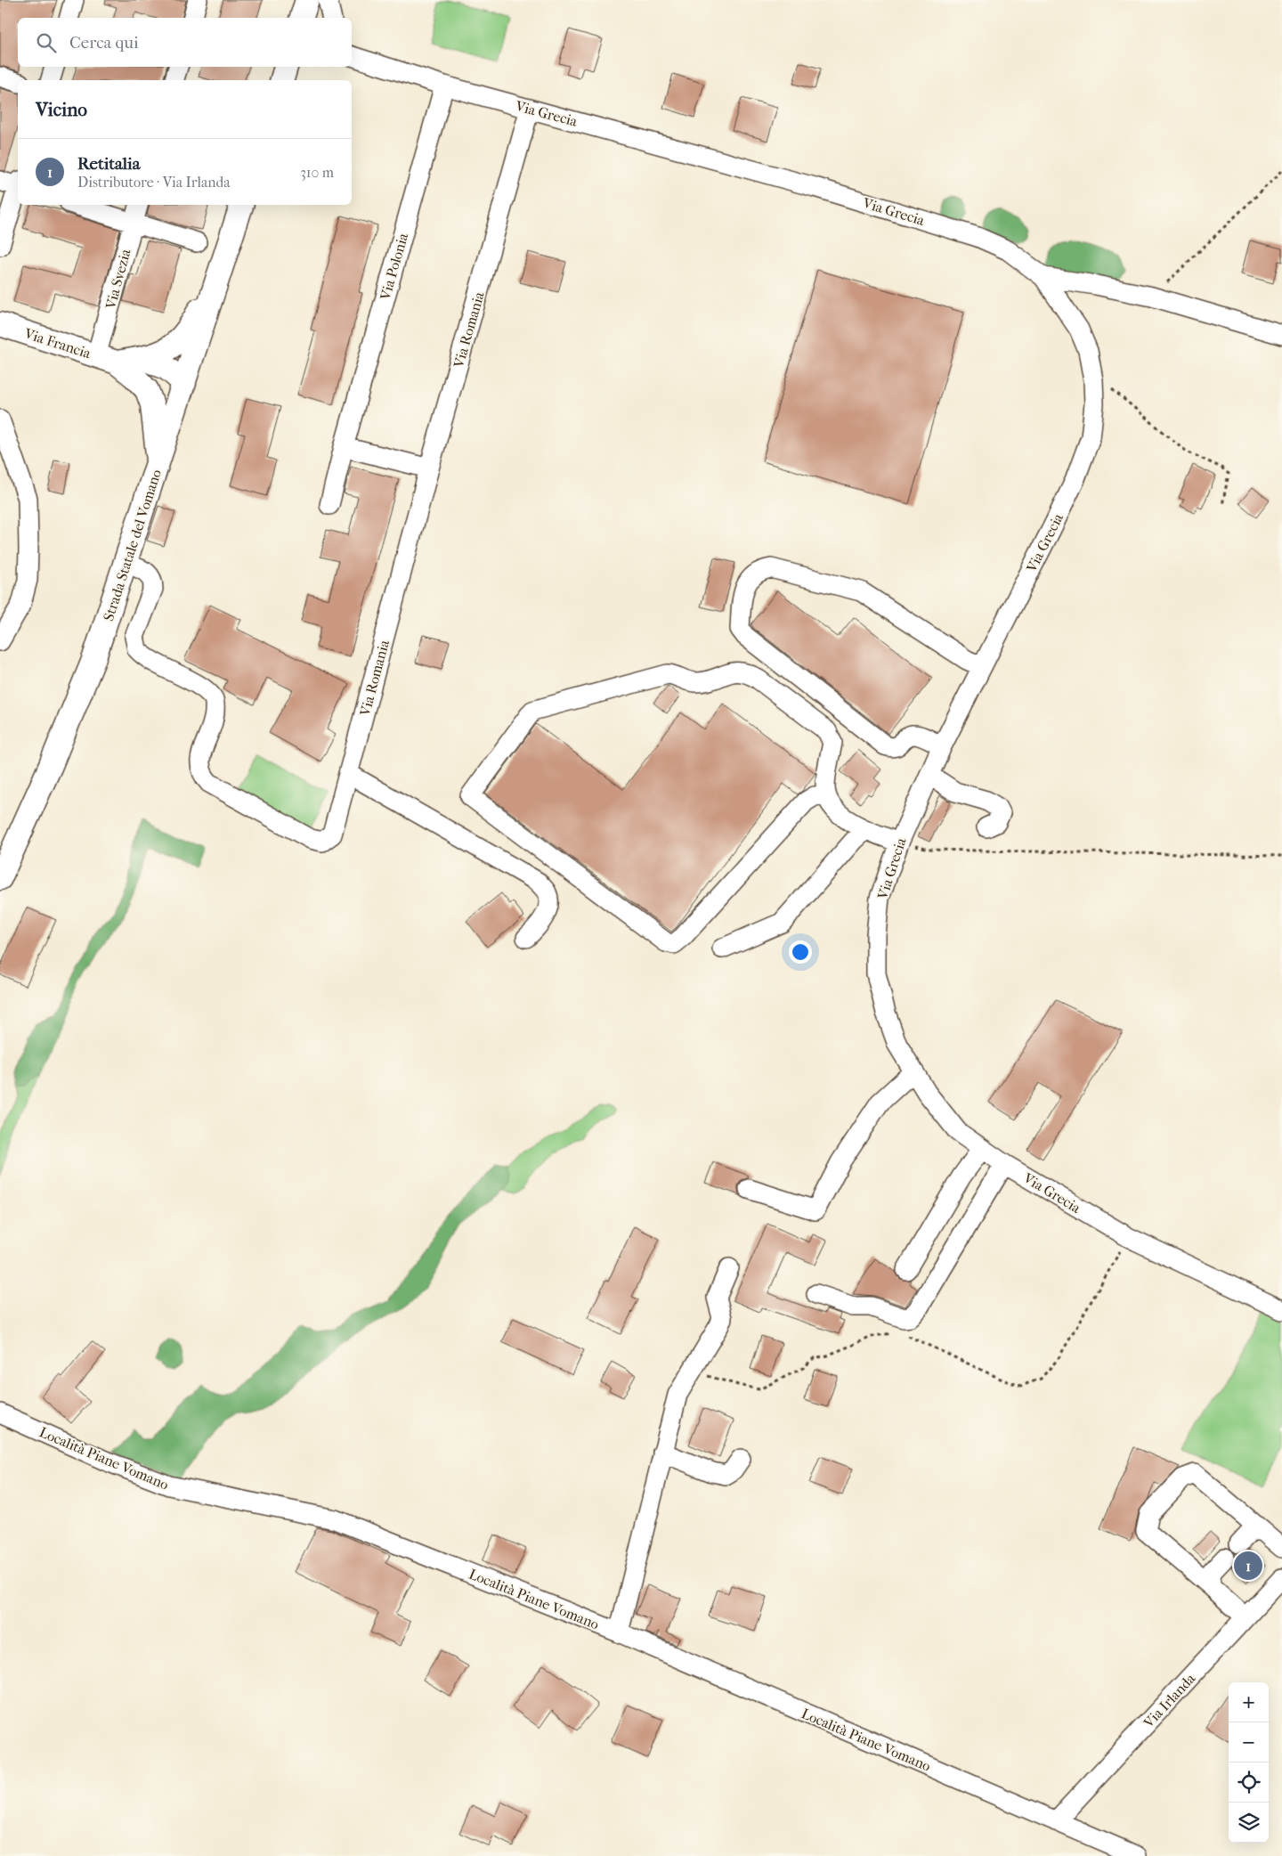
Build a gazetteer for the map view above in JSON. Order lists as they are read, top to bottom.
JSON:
{
  "streets": {
    "main road": ["Via Francia", "Strada Statale del Vomano"],
    "street": [
      "Via Grecia",
      "Via Polonia",
      "Via Svezia",
      "Via Romania",
      "Località Piane Vomano",
      "Via Irlanda"
    ]
  },
  "crossings": [
    ["Via Grecia", "Via Polonia"],
    ["Via Grecia", "Via Romania"],
    ["Via Svezia", "Via Francia"],
    ["Via Romania", "Strada Statale del Vomano"],
    ["Via Francia", "Strada Statale del Vomano"],
    ["Località Piane Vomano", "Via Irlanda"]
  ],
  "page": {
    "search": "Cerca qui",
    "heading": "Vicino",
    "list": [
      {
        "mark": "1",
        "name": "Retitalia",
        "note": "Distributore · Via Irlanda",
        "value": "310 m"
      }
    ],
    "pins": "1",
    "map_buttons": ["+", "−"]
  }
}
